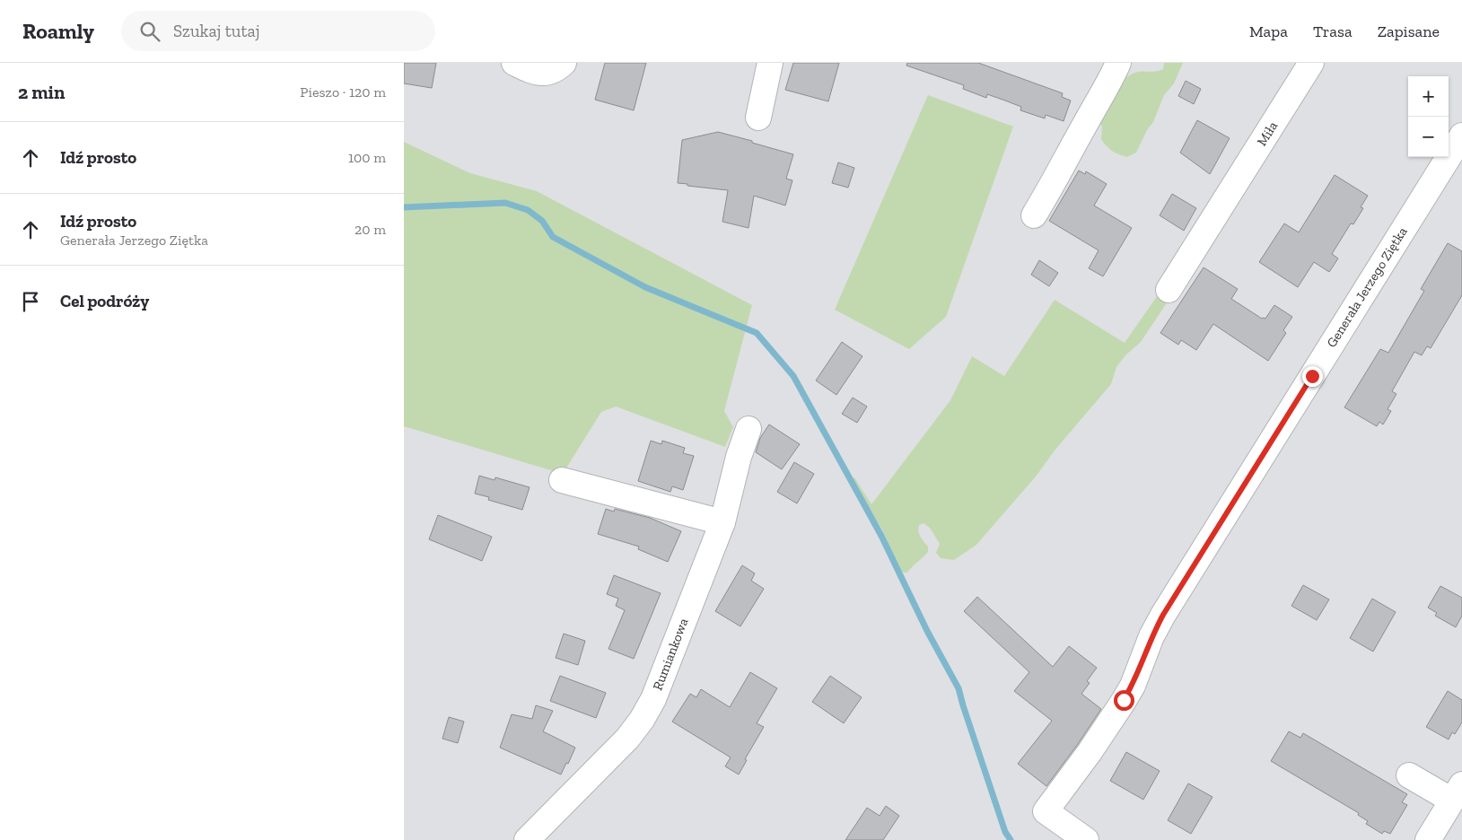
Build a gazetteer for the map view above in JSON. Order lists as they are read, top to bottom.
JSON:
{
  "streets": {
    "street": ["Miła", "Generała Jerzego Ziętka", "Rumiankowa"]
  },
  "page": {
    "header": "Roamly",
    "search": "Szukaj tutaj",
    "nav": ["Mapa", "Trasa", "Zapisane"],
    "heading": ["2 min", "Pieszo · 120 m"],
    "map_buttons": ["+", "−"],
    "list": [
      ["Idź prosto", "100 m"],
      ["Idź prosto", "Generała Jerzego Ziętka", "20 m"],
      "Cel podróży"
    ]
  }
}
